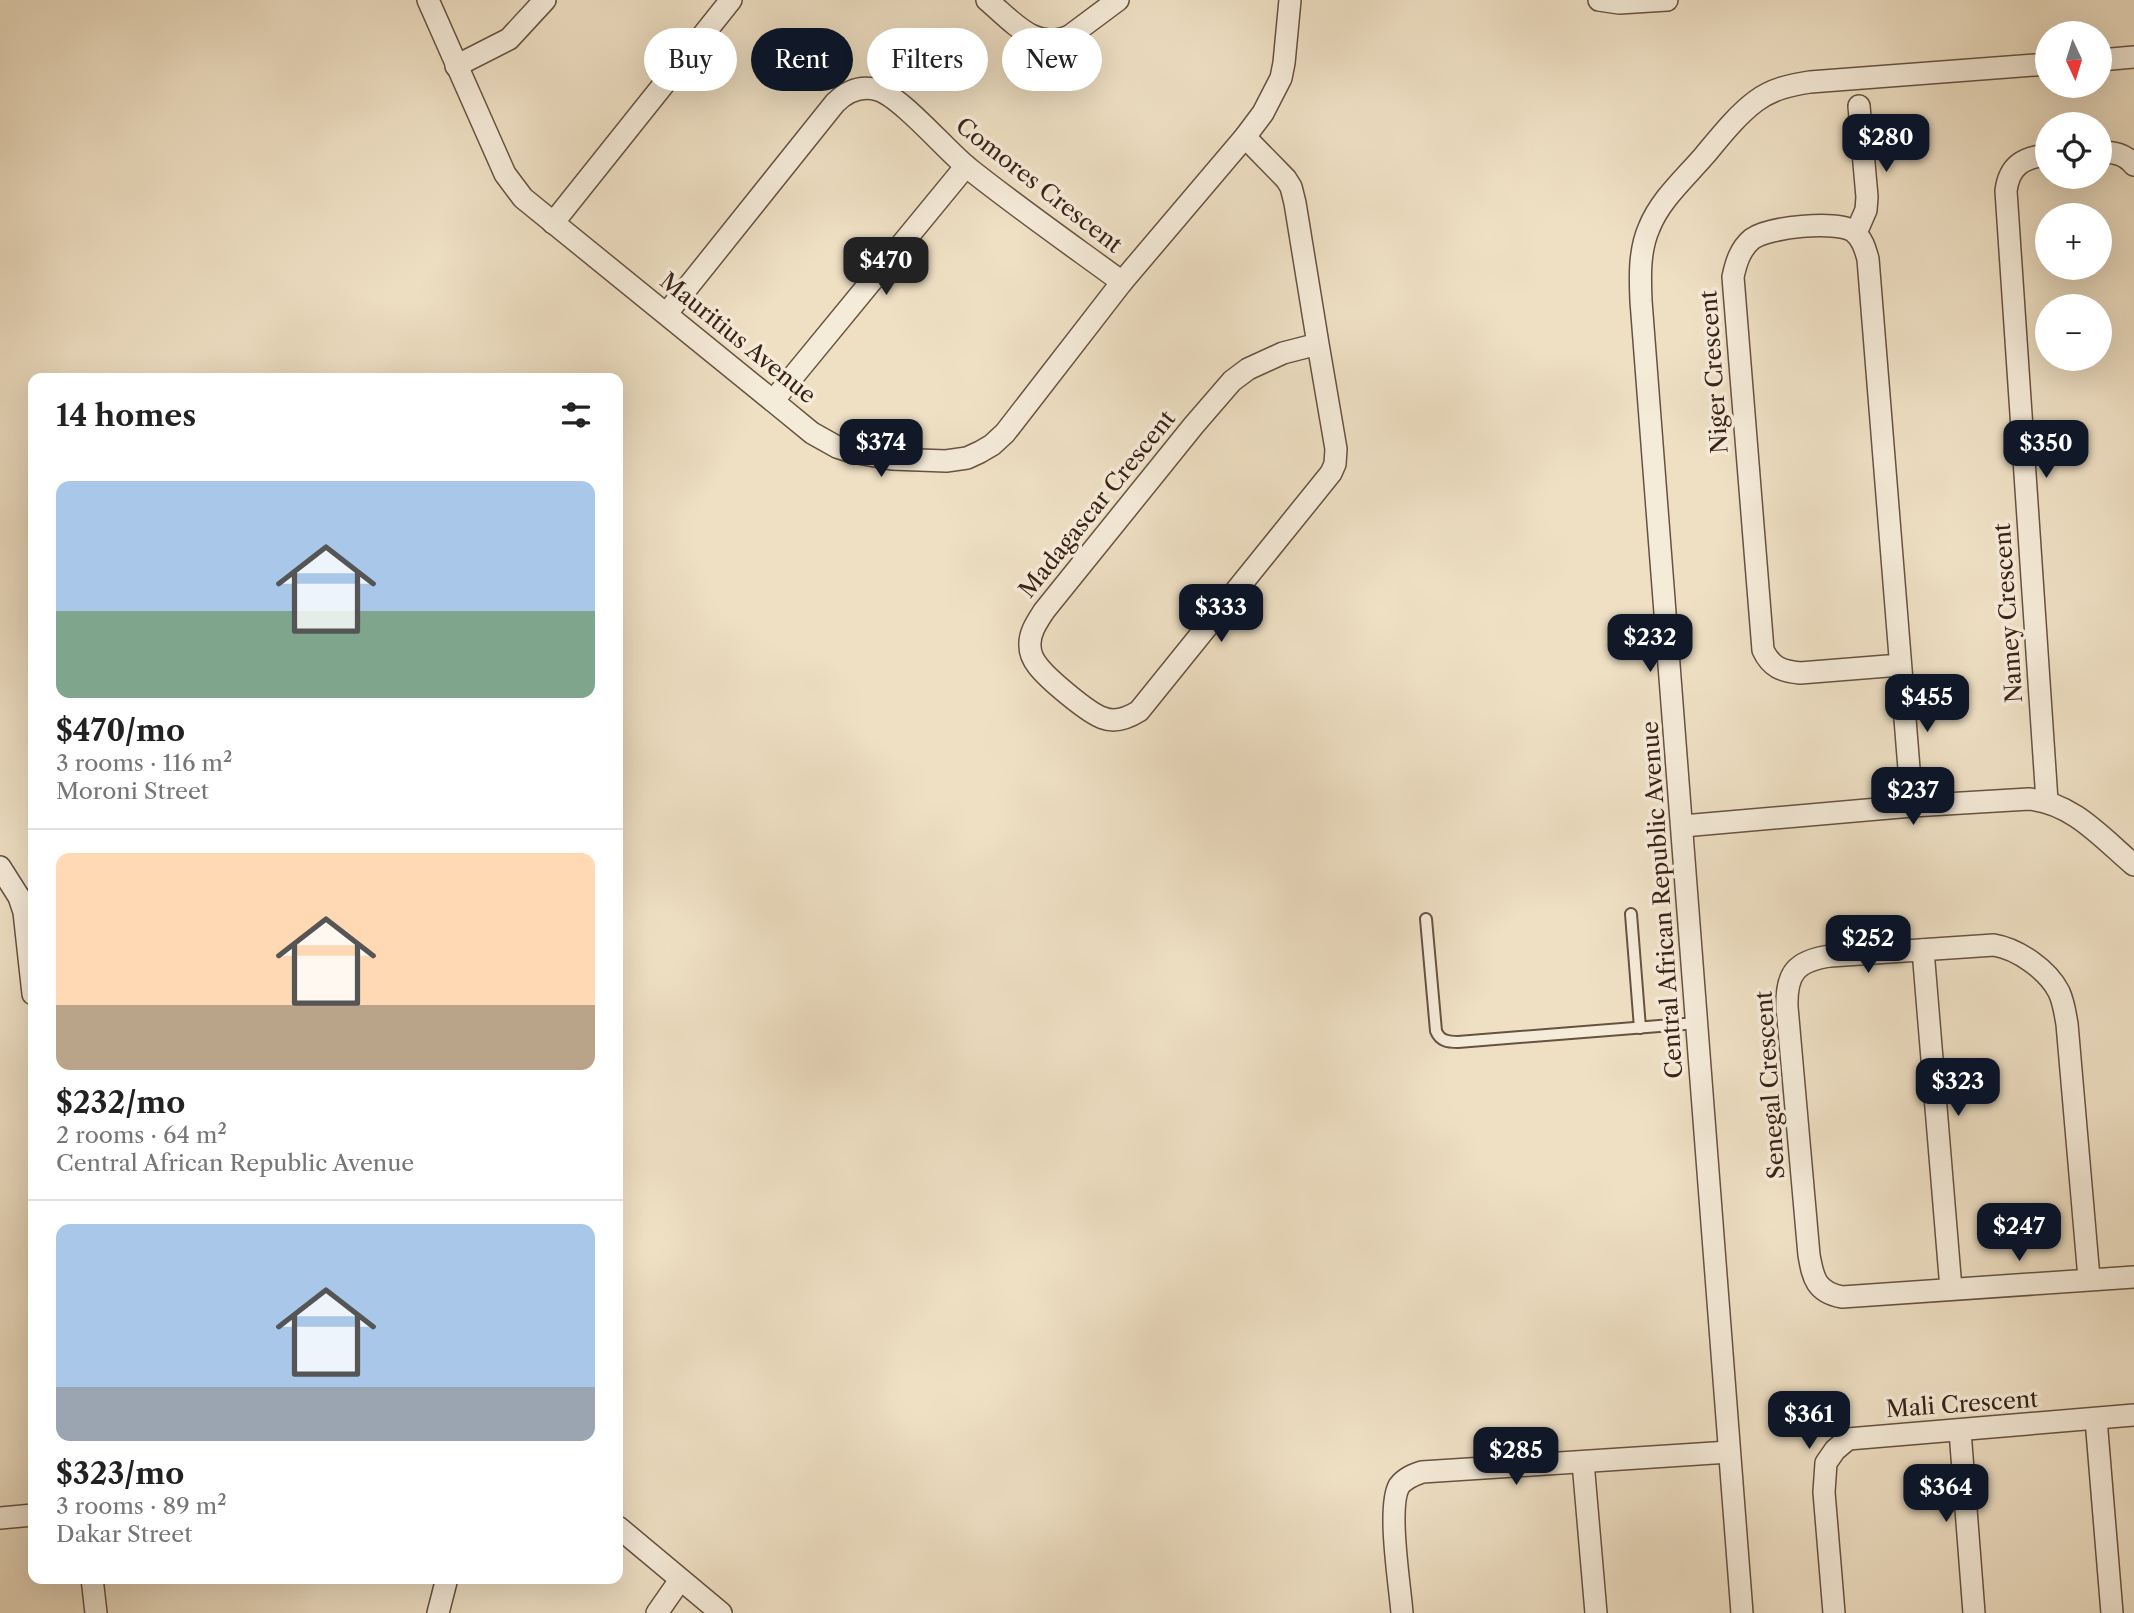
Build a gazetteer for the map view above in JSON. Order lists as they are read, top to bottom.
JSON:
{
  "streets": {
    "street": [
      "Comores Crescent",
      "Mauritius Avenue",
      "Niger Crescent",
      "Madagascar Crescent",
      "Namey Crescent",
      "Central African Republic Avenue",
      "Senegal Crescent",
      "Mali Crescent"
    ]
  },
  "crossings": [
    ["Comores Crescent", "Mauritius Avenue"],
    ["Mauritius Avenue", "Madagascar Crescent"]
  ],
  "north": "bottom",
  "page": {
    "map_buttons": ["+", "−"],
    "chip": [
      "Buy",
      "Rent",
      "Filters",
      "New"
    ],
    "price": [
      "$280",
      "$470",
      "$374",
      "$350",
      "$333",
      "$232",
      "$455",
      "$237",
      "$252",
      "$323",
      "$247",
      "$361",
      "$285",
      "$364"
    ],
    "heading": "14 homes",
    "list": [
      {
        "name": "$470/mo",
        "note": "3 rooms · 116 m² · Moroni Street"
      },
      {
        "name": "$232/mo",
        "note": "2 rooms · 64 m² · Central African Republic Avenue"
      },
      {
        "name": "$323/mo",
        "note": "3 rooms · 89 m² · Dakar Street"
      }
    ]
  }
}
